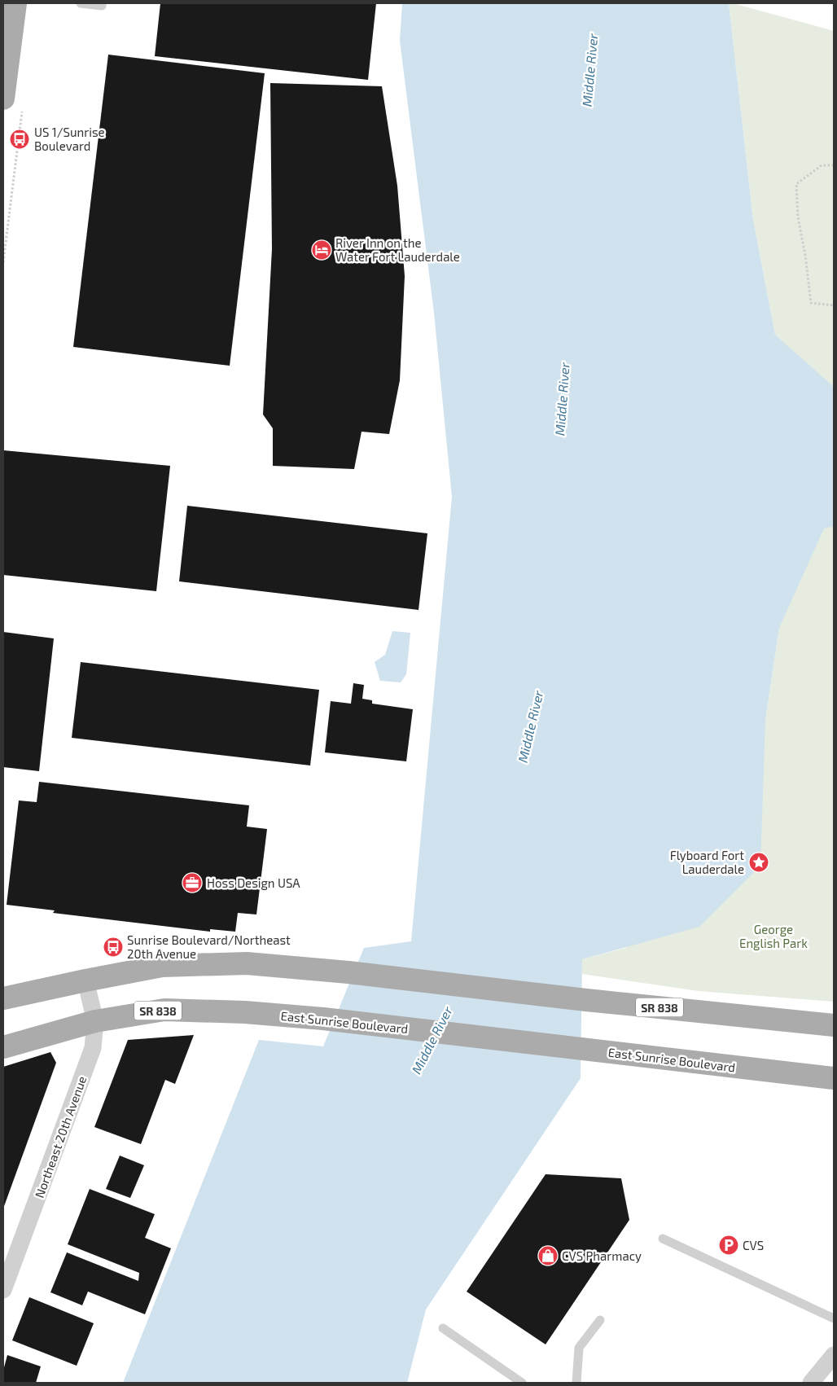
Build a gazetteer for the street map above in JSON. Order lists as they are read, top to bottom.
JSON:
{
  "streets": {
    "main road": ["SR 838", "East Sunrise Boulevard"],
    "street": ["Northeast 20th Avenue"]
  },
  "crossings": [
    ["SR 838", "Northeast 20th Avenue"],
    ["East Sunrise Boulevard", "Northeast 20th Avenue"]
  ],
  "water": ["Middle River"],
  "parks": ["George English Park"],
  "places": {
    "bus stop": ["US 1/Sunrise Boulevard", "Sunrise Boulevard/Northeast 20th Avenue"],
    "hotel": ["River Inn on the Water Fort Lauderdale"],
    "place": ["Flyboard Fort Lauderdale"],
    "office": ["Hoss Design USA"],
    "parking": ["CVS"],
    "shop": ["CVS Pharmacy"]
  }
}
